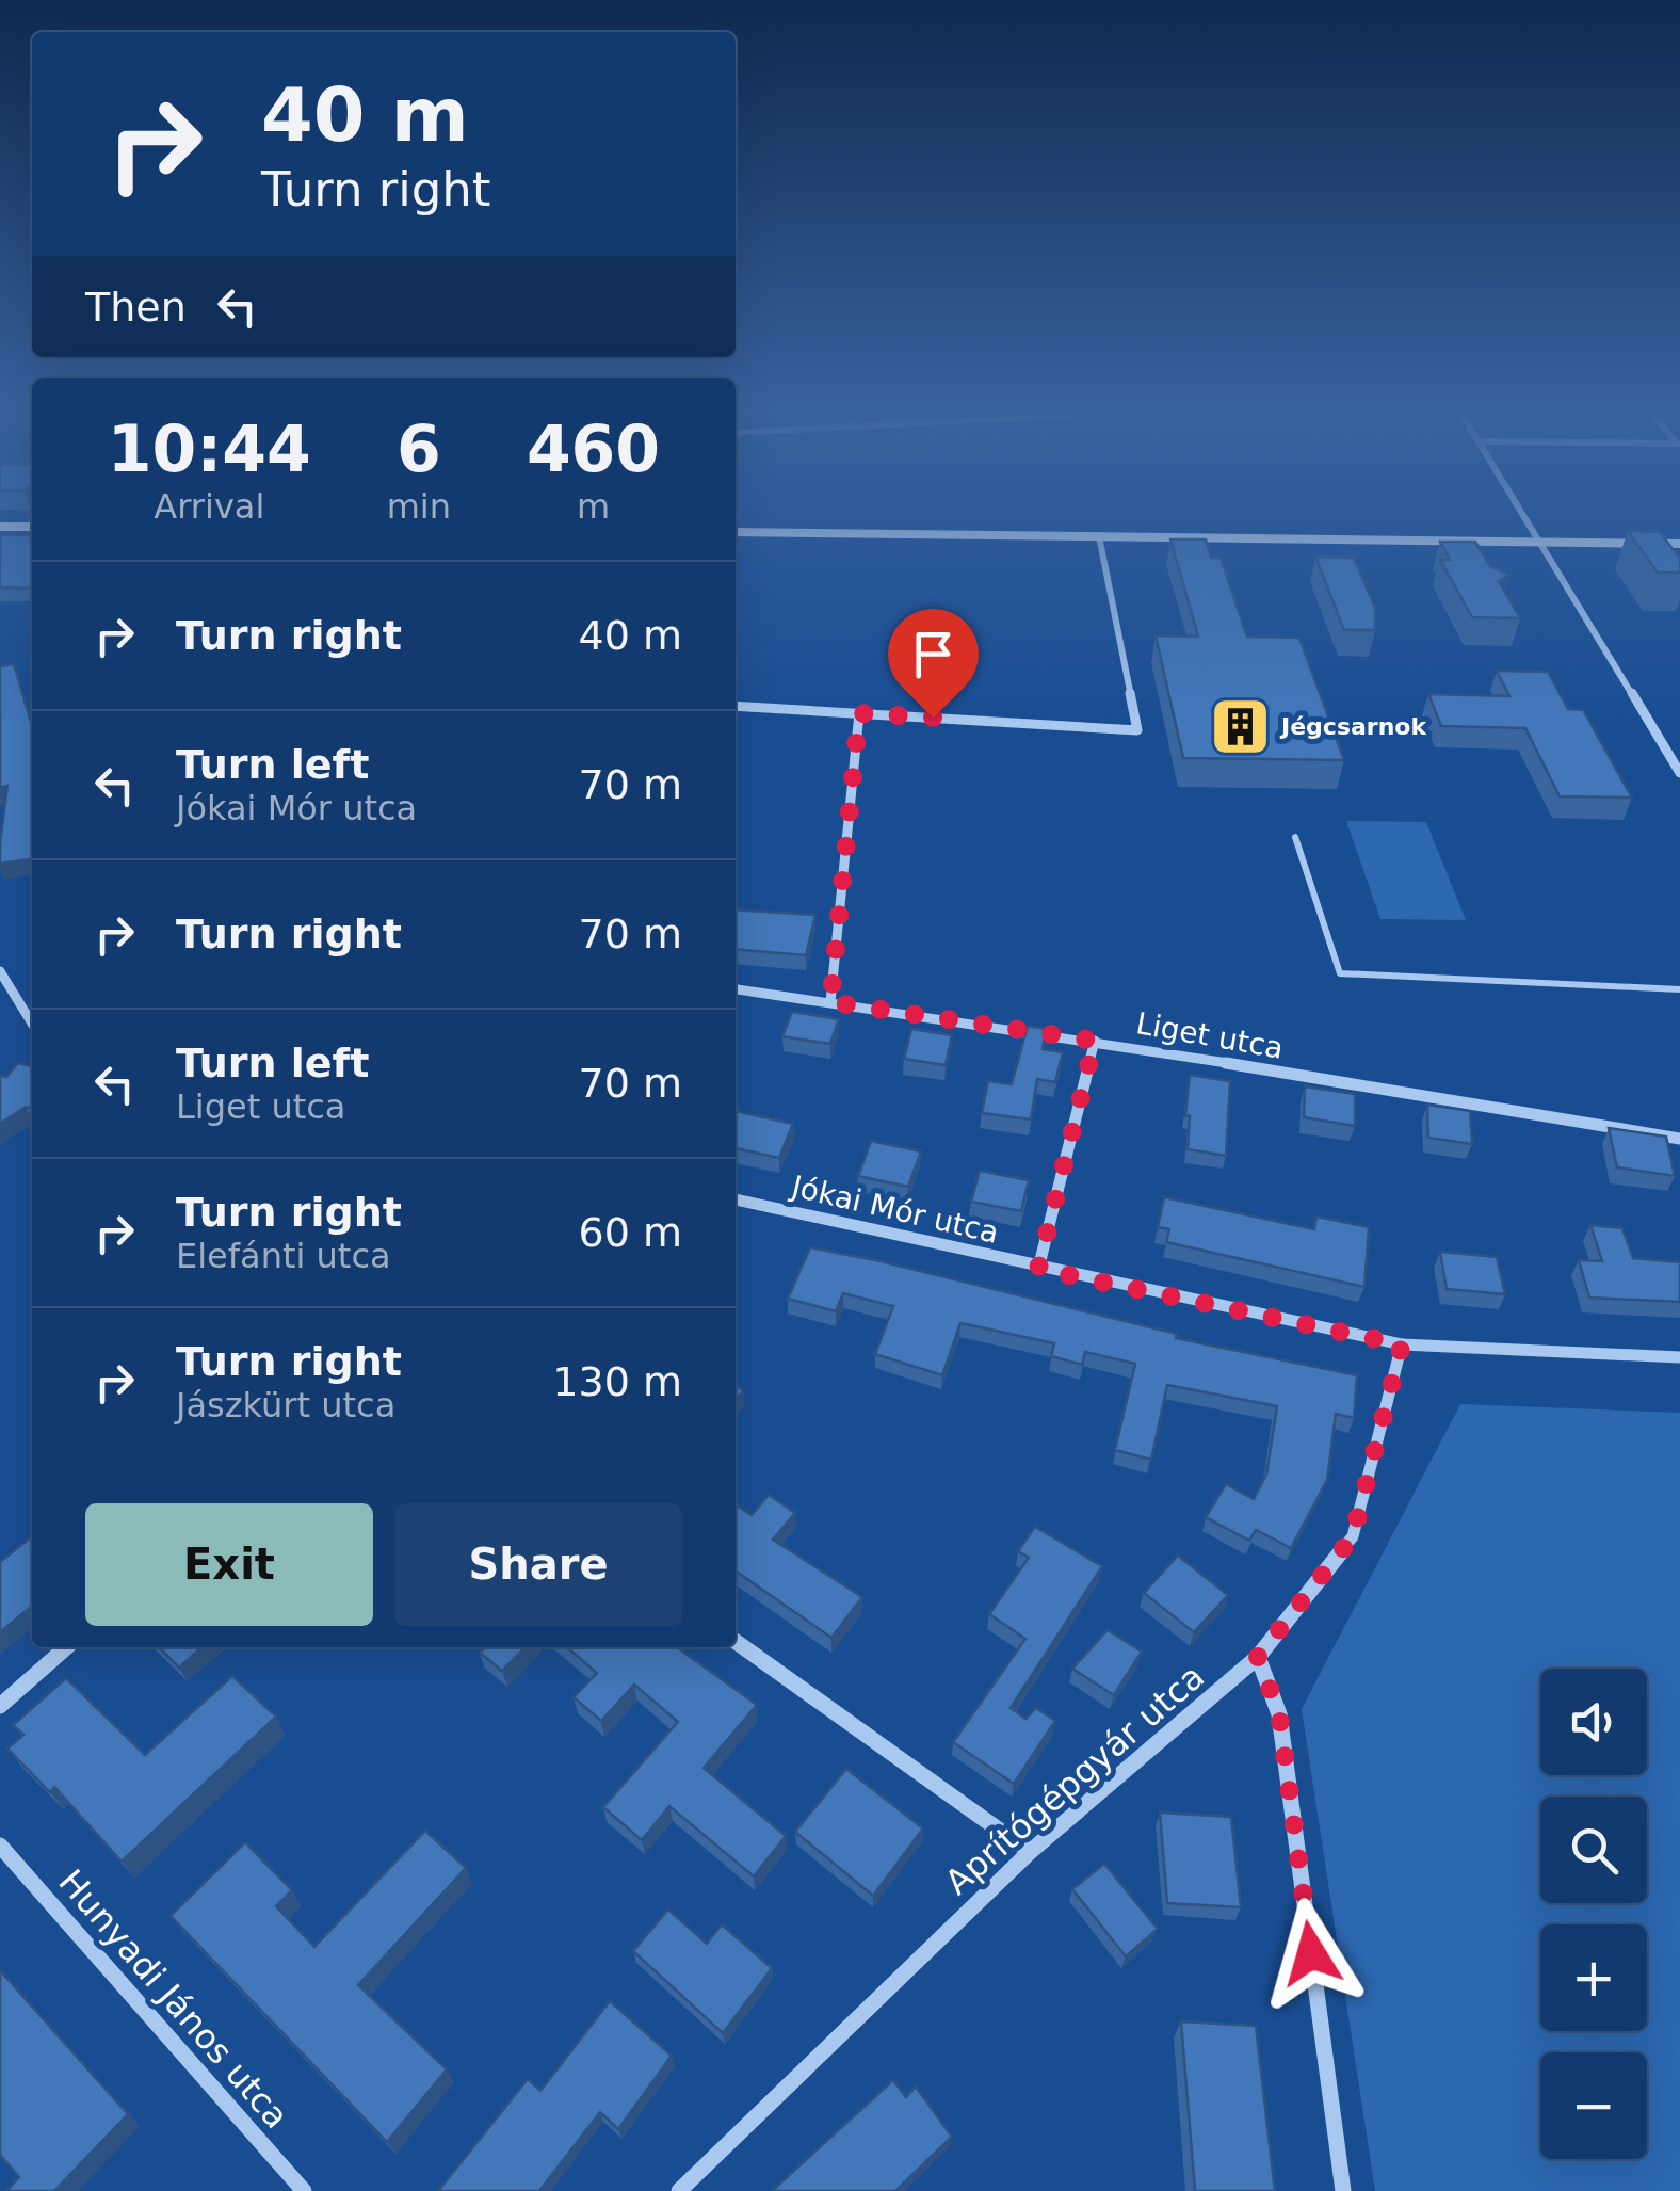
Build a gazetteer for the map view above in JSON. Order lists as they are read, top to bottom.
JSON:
{
  "streets": {
    "street": [
      "Liget utca",
      "Jókai Mór utca",
      "Aprítógépgyár utca",
      "Hunyadi János utca"
    ]
  },
  "crossings": [
    ["Jókai Mór utca", "Aprítógépgyár utca"]
  ],
  "places": {
    "building": ["Jégcsarnok"]
  },
  "page": {
    "turn": ["40 m", "Turn right"],
    "then": "Then",
    "eta": [
      "10:44",
      "Arrival",
      "6",
      "min",
      "460",
      "m"
    ],
    "list": [
      {
        "name": "Turn right",
        "value": "40 m"
      },
      {
        "name": "Turn left",
        "note": "Jókai Mór utca",
        "value": "70 m"
      },
      {
        "name": "Turn right",
        "value": "70 m"
      },
      {
        "name": "Turn left",
        "note": "Liget utca",
        "value": "70 m"
      },
      {
        "name": "Turn right",
        "note": "Elefánti utca",
        "value": "60 m"
      },
      {
        "name": "Turn right",
        "note": "Jászkürt utca",
        "value": "130 m"
      }
    ],
    "buttons": ["Exit", "Share"],
    "map_buttons": ["+", "−"]
  }
}
